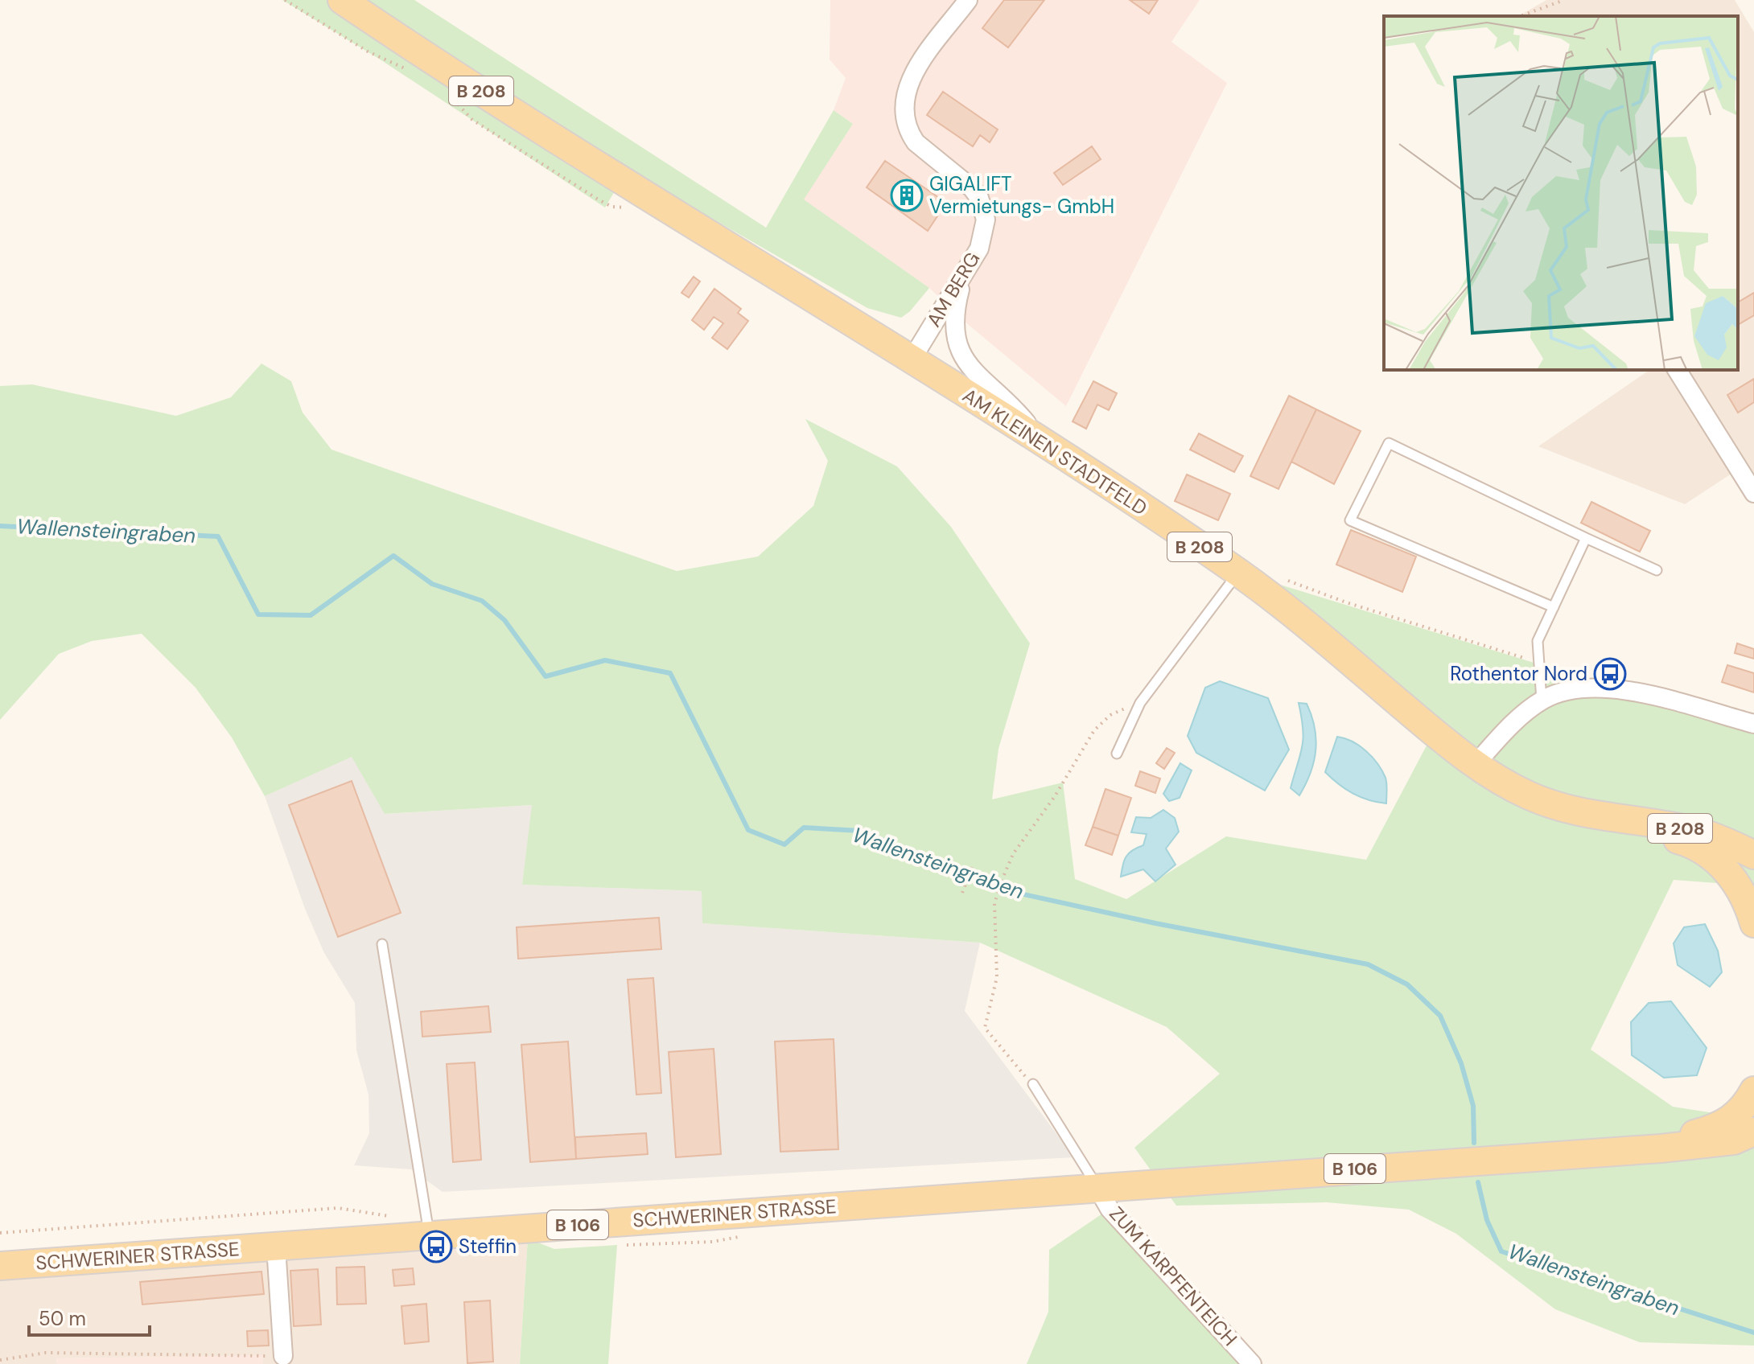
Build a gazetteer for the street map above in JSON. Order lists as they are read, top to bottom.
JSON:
{
  "streets": {
    "main road": [
      "B 208",
      "AM KLEINEN STADTFELD",
      "B 106",
      "SCHWERINER STRASSE"
    ],
    "street": ["AM BERG", "ZUM KARPFENTEICH"]
  },
  "crossings": [
    ["B 208", "AM KLEINEN STADTFELD"],
    ["AM BERG", "AM KLEINEN STADTFELD"],
    ["B 106", "SCHWERINER STRASSE"],
    ["SCHWERINER STRASSE", "ZUM KARPFENTEICH"]
  ],
  "water": ["Wallensteingraben"],
  "places": {
    "building": ["GIGALIFT Vermietungs- GmbH"],
    "bus stop": ["Rothentor Nord", "Steffin"]
  },
  "scale_bar": "50 m"
}
